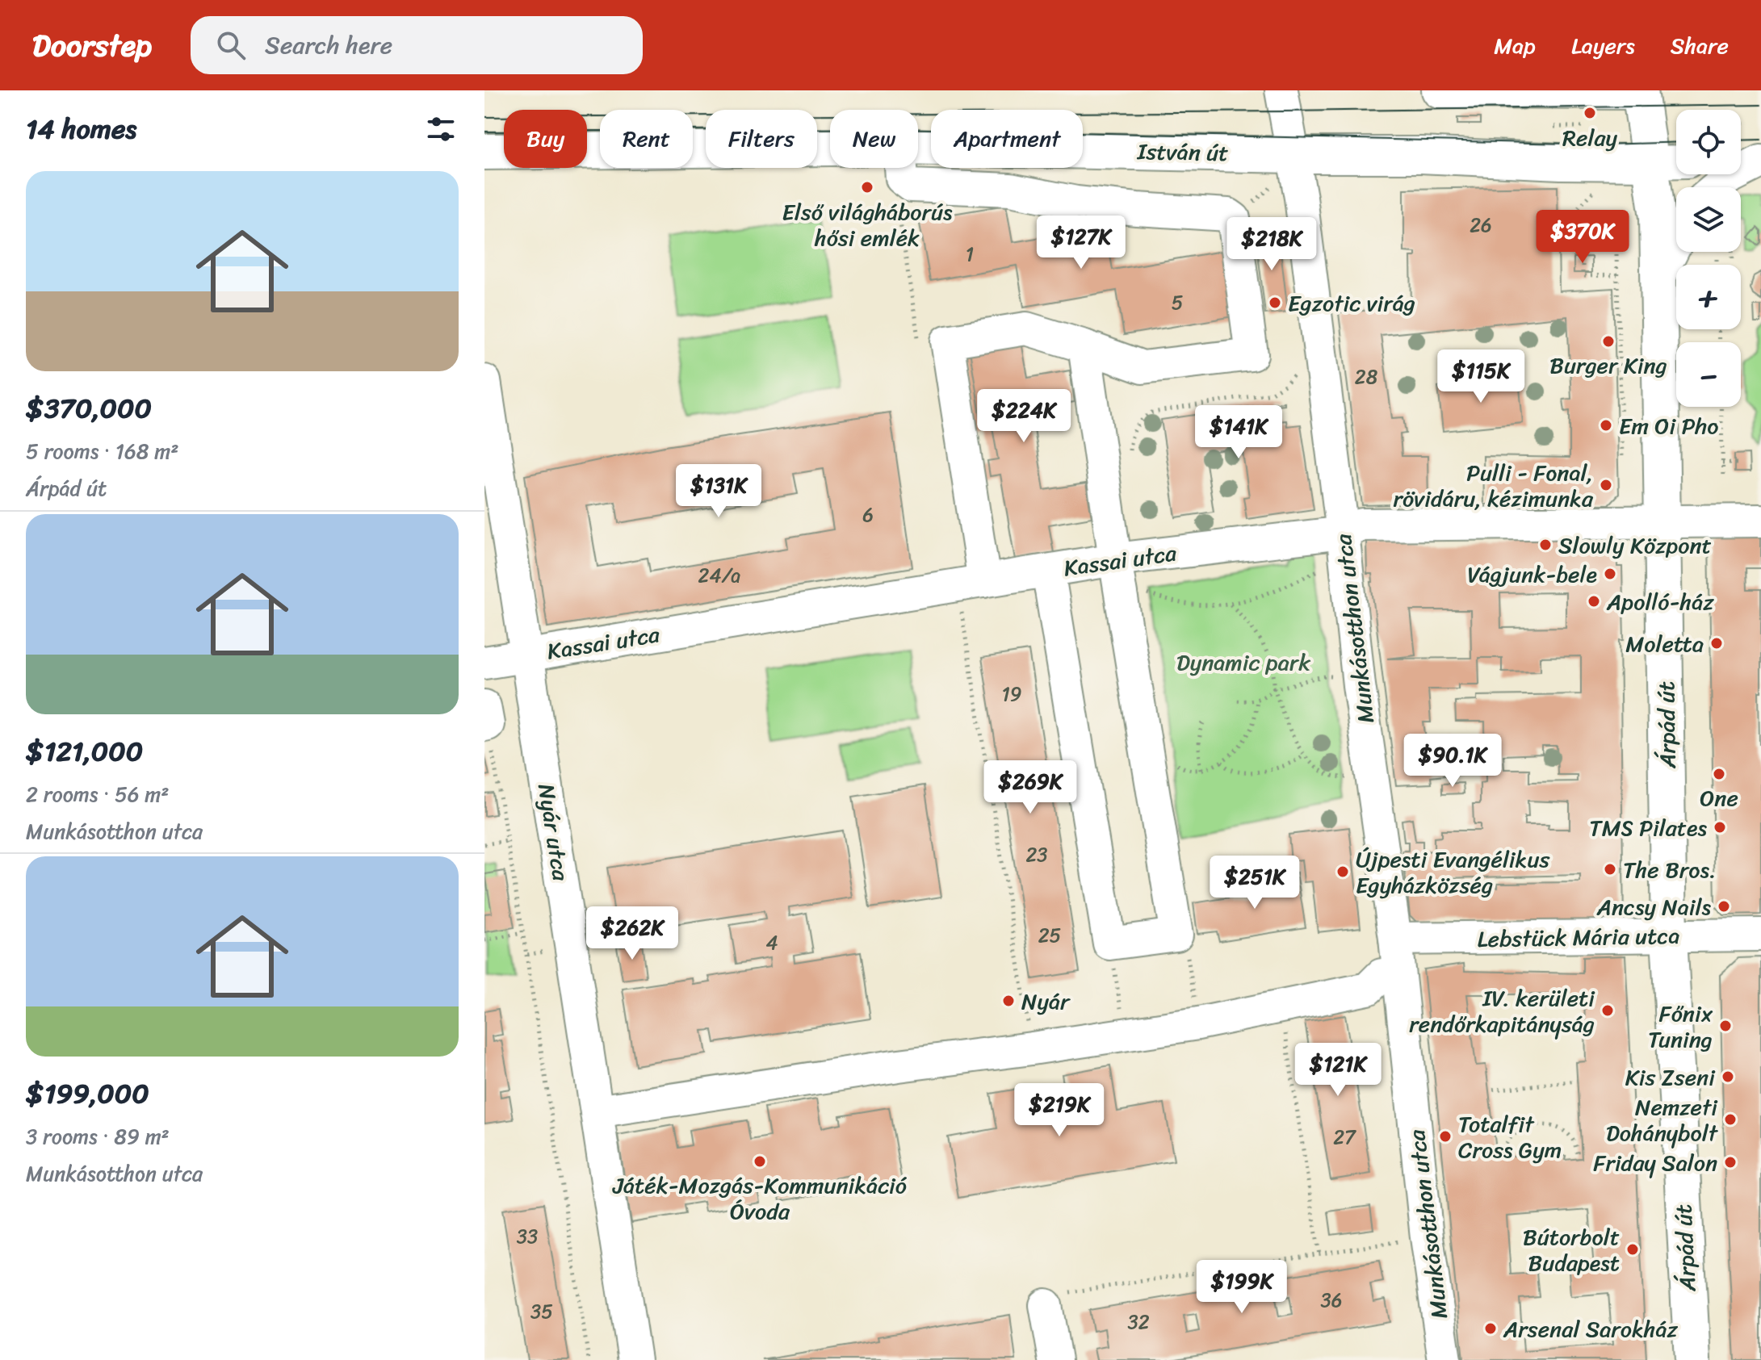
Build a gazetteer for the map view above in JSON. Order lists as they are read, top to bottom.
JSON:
{
  "streets": {
    "main road": ["István út", "Árpád út"],
    "street": [
      "Kassai utca",
      "Munkásotthon utca",
      "Nyár utca",
      "Lebstück Mária utca"
    ]
  },
  "crossings": [
    ["István út", "Munkásotthon utca"],
    ["István út", "Árpád út"],
    ["Kassai utca", "Munkásotthon utca"],
    ["Kassai utca", "Árpád út"],
    ["Kassai utca", "Nyár utca"],
    ["Munkásotthon utca", "Lebstück Mária utca"],
    ["Árpád út", "Lebstück Mária utca"]
  ],
  "parks": ["Dynamic park"],
  "places": [
    "Relay",
    "Első világháborús hősi emlék",
    "Egzotic virág",
    "Burger King",
    "Em Oi Pho",
    "Pulli - Fonal, rövidáru, kézimunka",
    "Slowly Központ",
    "Vágjunk-bele",
    "Apolló-ház",
    "Moletta",
    "One",
    "TMS Pilates",
    "The Bros.",
    "Újpesti Evangélikus Egyházközség",
    "Ancsy Nails",
    "Nyár",
    "IV. kerületi rendőrkapitányság",
    "Főnix Tuning",
    "Kis Zseni",
    "Nemzeti Dohánybolt",
    "Totalfit Cross Gym",
    "Játék-Mozgás-Kommunikáció Óvoda",
    "Friday Salon",
    "Bútorbolt Budapest",
    "Arsenal Sarokház"
  ],
  "house_numbers": [
    "26",
    "1",
    "5",
    "28",
    "6",
    "24/a",
    "19",
    "23",
    "25",
    "4",
    "27",
    "33",
    "36",
    "35",
    "32"
  ],
  "page": {
    "header": "Doorstep",
    "search": "Search here",
    "nav": ["Map", "Layers", "Share"],
    "heading": "14 homes",
    "map_buttons": ["+", "−"],
    "chip": [
      "Buy",
      "Rent",
      "Filters",
      "New",
      "Apartment"
    ],
    "list": [
      {
        "name": "$370,000",
        "note": "5 rooms · 168 m² · Árpád út"
      },
      {
        "name": "$121,000",
        "note": "2 rooms · 56 m² · Munkásotthon utca"
      },
      {
        "name": "$199,000",
        "note": "3 rooms · 89 m² · Munkásotthon utca"
      }
    ],
    "price": [
      "$370K",
      "$127K",
      "$218K",
      "$115K",
      "$224K",
      "$141K",
      "$131K",
      "$90.1K",
      "$269K",
      "$251K",
      "$262K",
      "$121K",
      "$219K",
      "$199K"
    ]
  }
}
